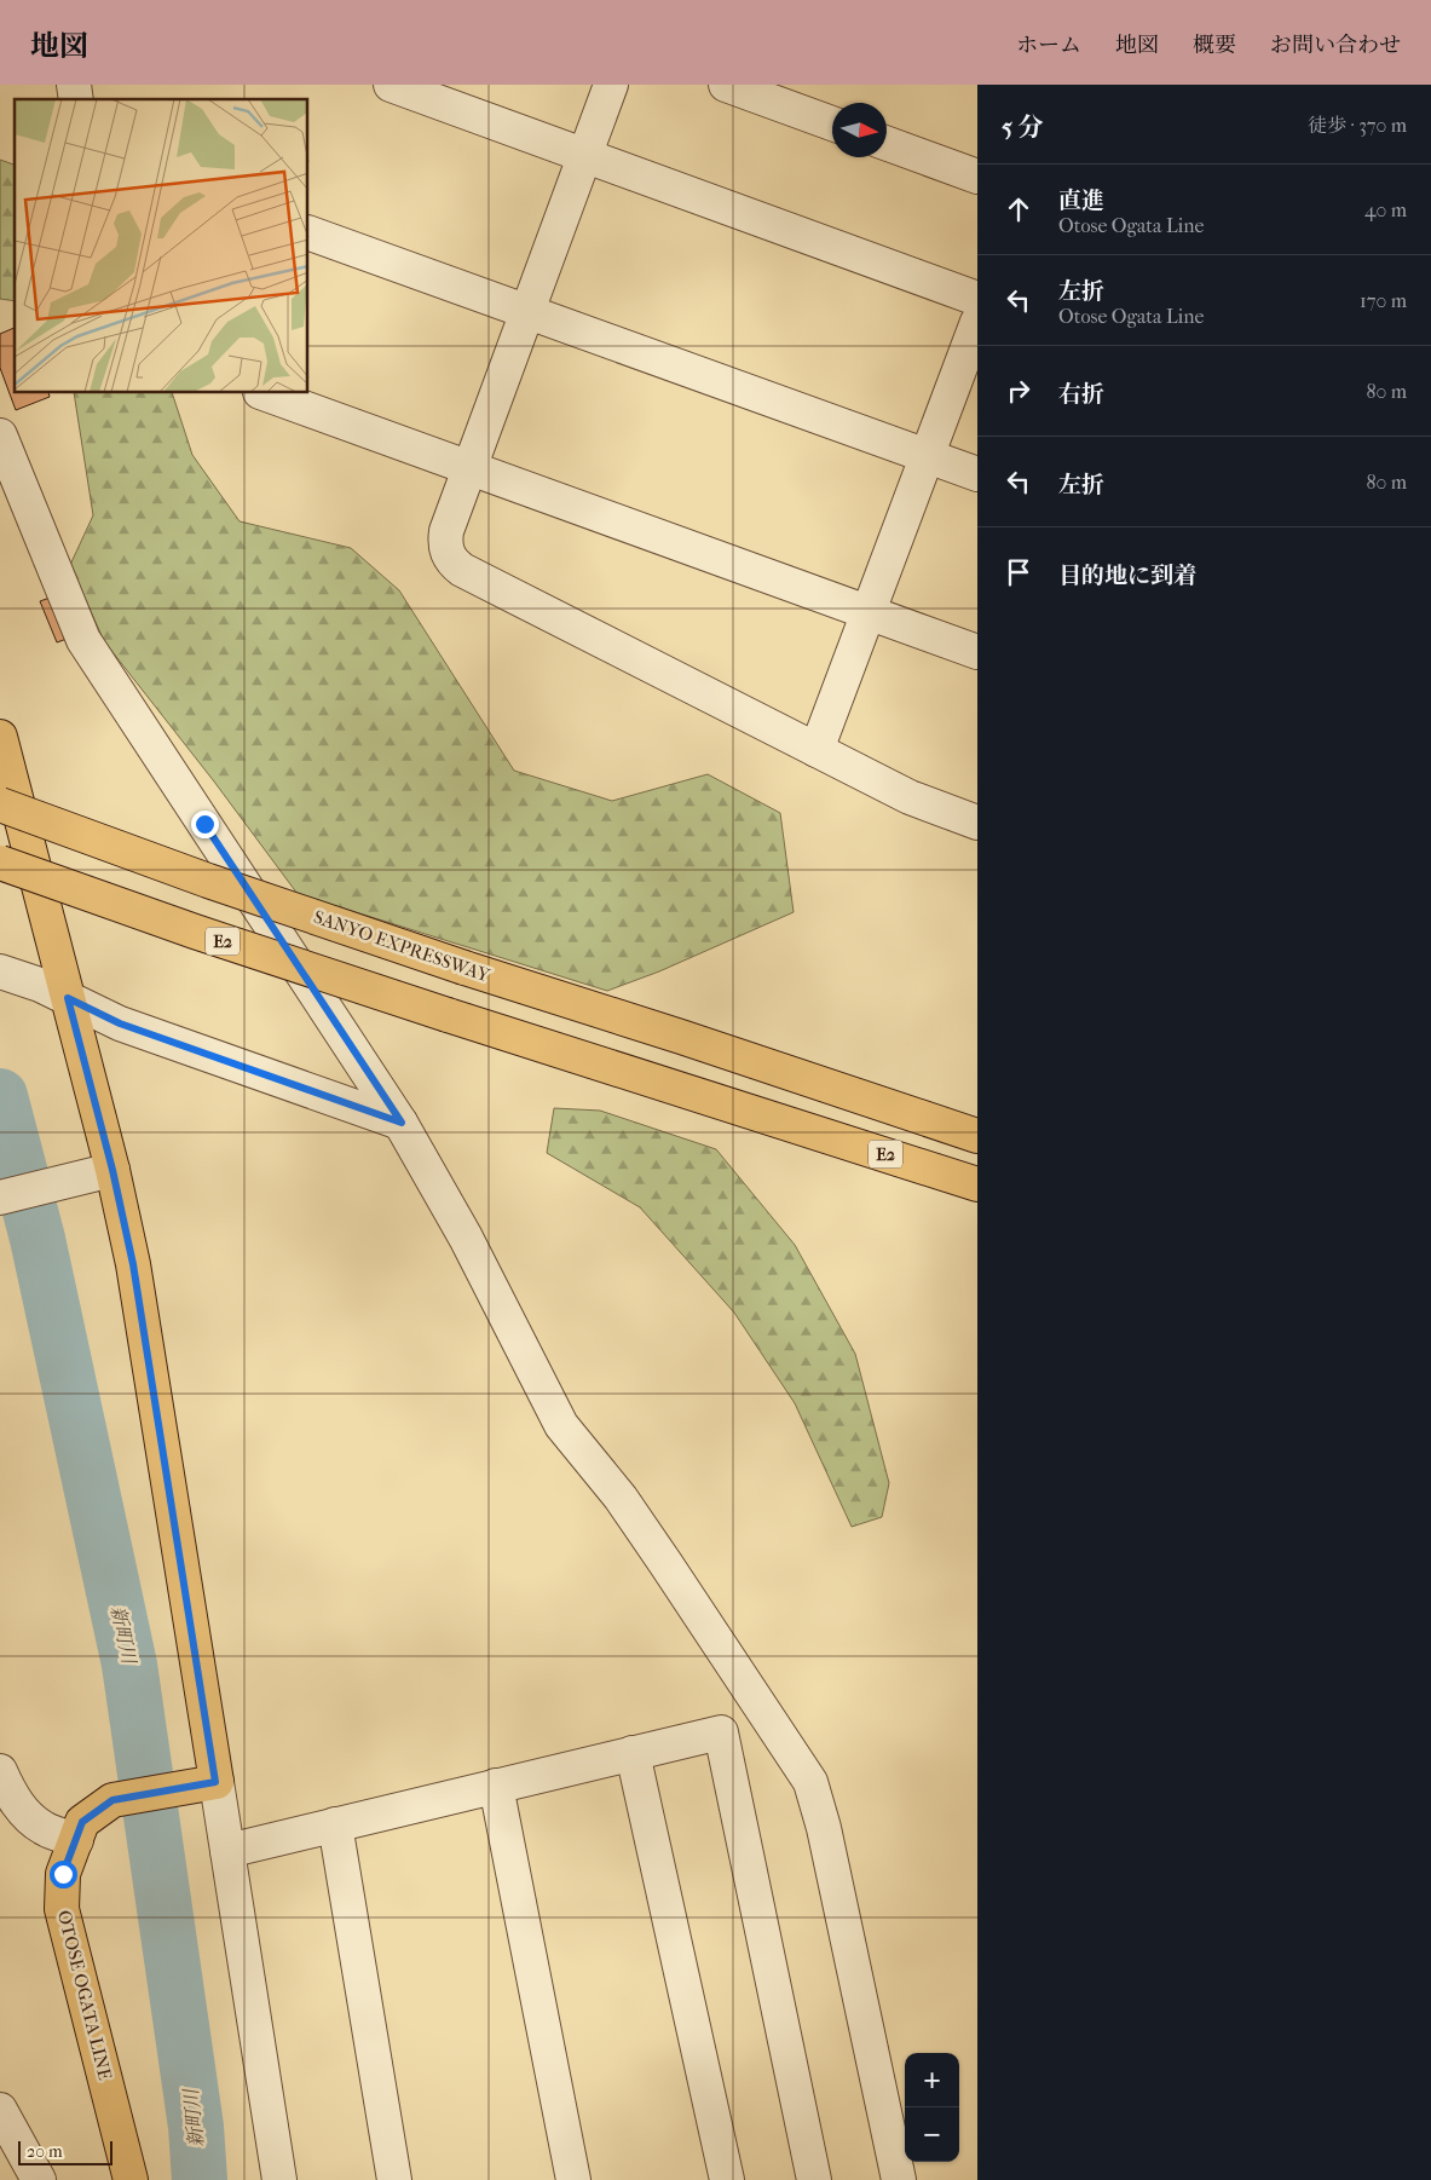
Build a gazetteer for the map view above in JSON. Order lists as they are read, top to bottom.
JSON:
{
  "streets": {
    "main road": ["E2", "SANYO EXPRESSWAY", "OTOSE OGATA LINE"]
  },
  "water": ["新町川"],
  "scale_bar": "20 m",
  "north": "right",
  "page": {
    "header": "地図",
    "nav": [
      "ホーム",
      "地図",
      "概要",
      "お問い合わせ"
    ],
    "heading": ["5 分", "徒歩 · 370 m"],
    "list": [
      ["直進", "Otose Ogata Line", "40 m"],
      ["左折", "Otose Ogata Line", "170 m"],
      ["右折", "80 m"],
      ["左折", "80 m"],
      "目的地に到着"
    ],
    "map_buttons": ["+", "−"],
    "scale": "20 m"
  }
}
